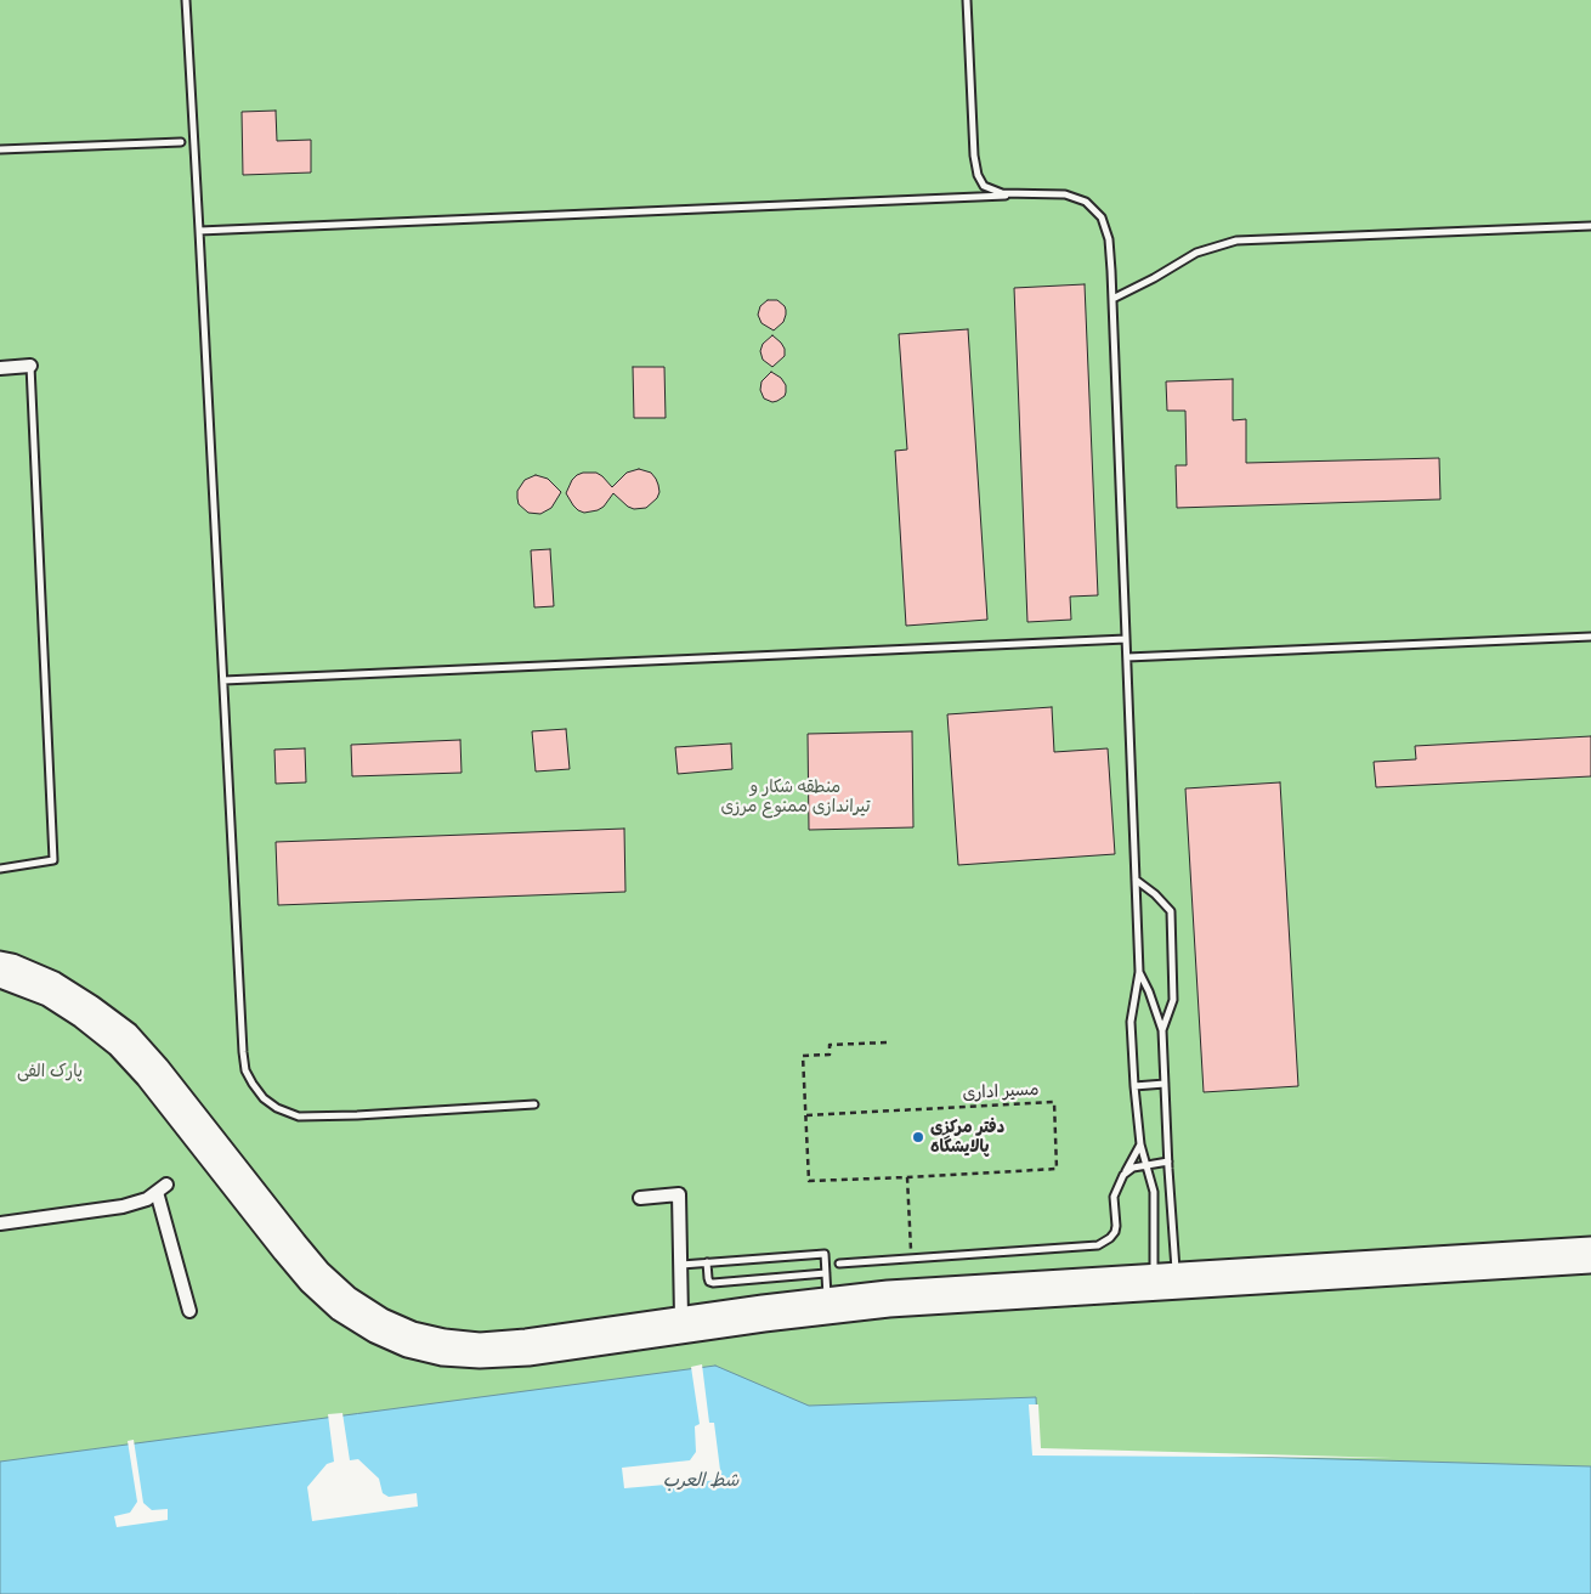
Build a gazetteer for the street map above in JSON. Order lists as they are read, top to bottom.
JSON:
{
  "streets": {
    "path": ["مسیر اداری"]
  },
  "water": ["شط العرب"],
  "parks": ["منطقه شکار و تیراندازی ممنوع مرزی", "پارک الفی"],
  "places": ["دفتر مرکزی پالایشگاه"]
}
